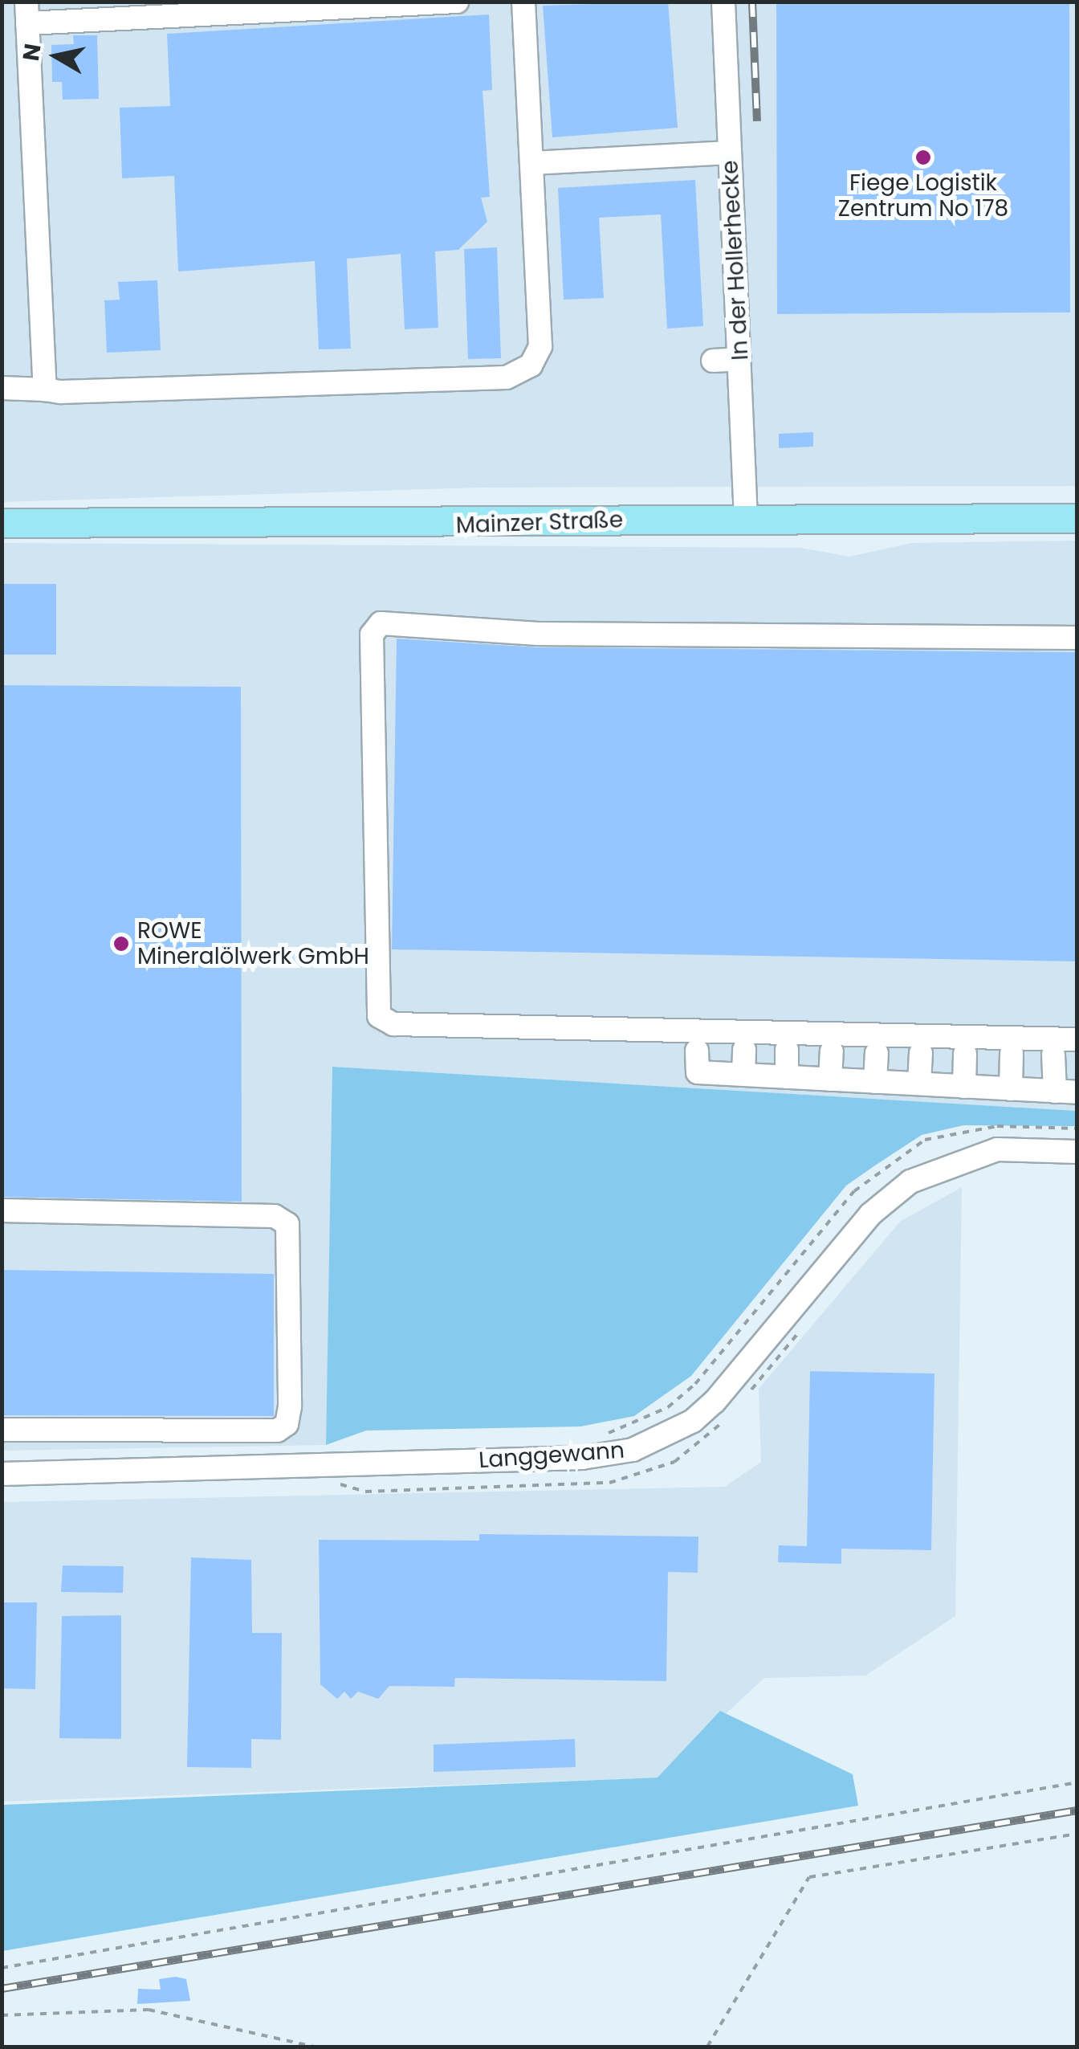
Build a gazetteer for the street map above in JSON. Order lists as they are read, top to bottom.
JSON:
{
  "streets": {
    "main road": ["Mainzer Straße"],
    "street": ["In der Hollerhecke", "Langgewann"]
  },
  "crossings": [
    ["In der Hollerhecke", "Mainzer Straße"]
  ],
  "places": ["Fiege Logistik Zentrum No 178", "ROWE Mineralölwerk GmbH"],
  "north": "left"
}
